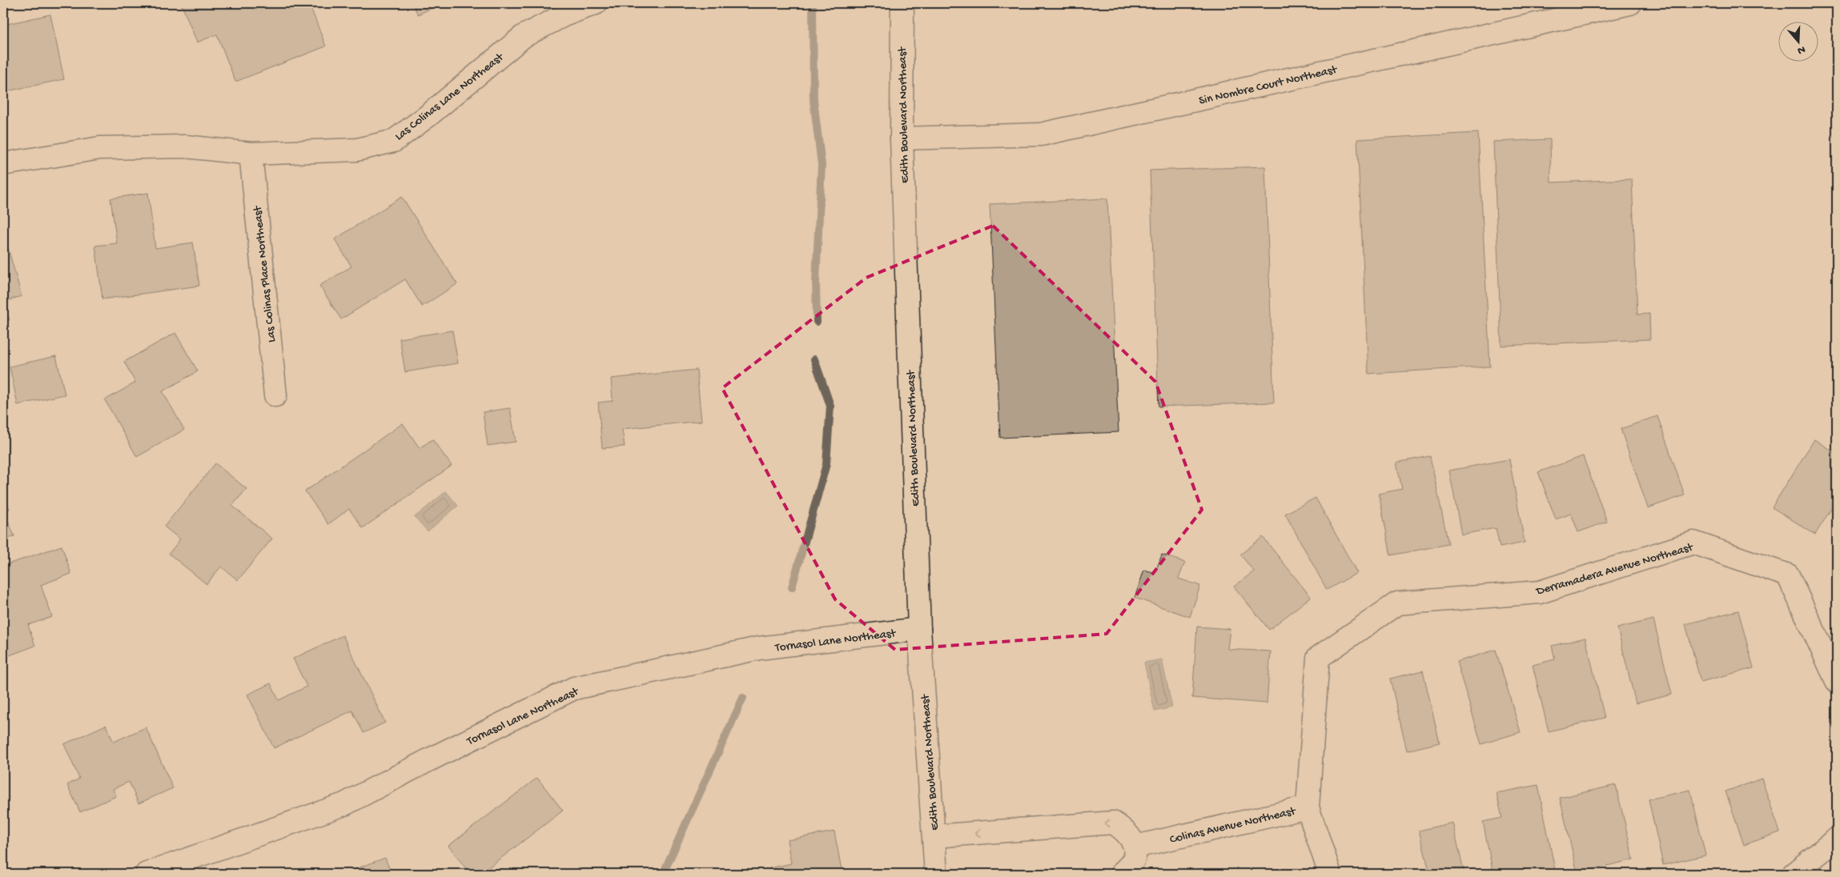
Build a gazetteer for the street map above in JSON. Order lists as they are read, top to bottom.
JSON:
{
  "streets": {
    "street": [
      "Sin Nombre Court Northeast",
      "Las Colinas Lane Northeast",
      "Edith Boulevard Northeast",
      "Las Colinas Place Northeast",
      "Derramadera Avenue Northeast",
      "Tornasol Lane Northeast",
      "Colinas Avenue Northeast"
    ]
  },
  "crossings": [
    ["Sin Nombre Court Northeast", "Edith Boulevard Northeast"],
    ["Las Colinas Lane Northeast", "Las Colinas Place Northeast"],
    ["Edith Boulevard Northeast", "Tornasol Lane Northeast"],
    ["Derramadera Avenue Northeast", "Colinas Avenue Northeast"]
  ],
  "north": "bottom"
}
